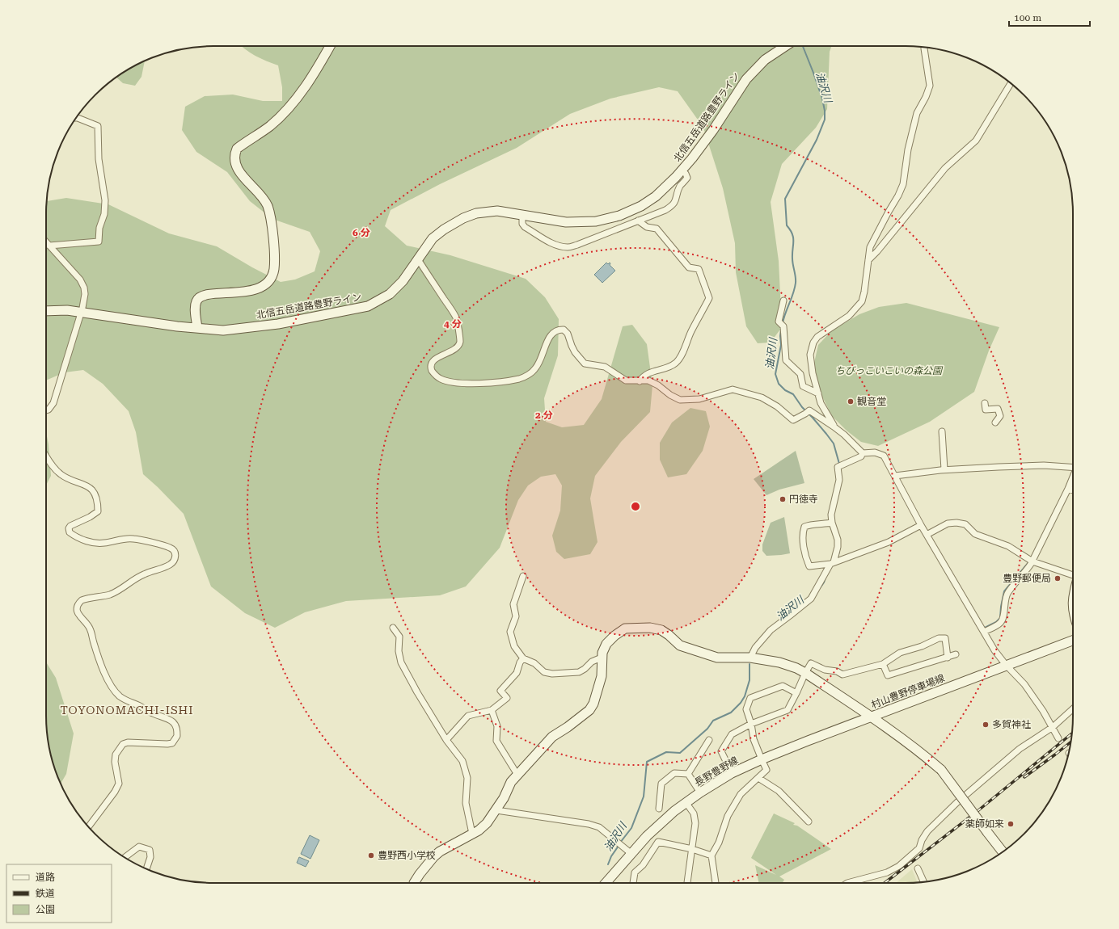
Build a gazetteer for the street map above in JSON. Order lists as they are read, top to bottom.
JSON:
{
  "streets": {
    "street": ["北信五岳道路豊野ライン", "村山豊野停車場線", "長野豊野線"]
  },
  "crossings": [
    ["村山豊野停車場線", "長野豊野線"]
  ],
  "districts": ["TOYONOMACHI-ISHI"],
  "water": ["油沢川"],
  "parks": ["ちびっこいこいの森公園"],
  "places": [
    "観音堂",
    "円徳寺",
    "豊野郵便局",
    "多賀神社",
    "薬師如来",
    "豊野西小学校"
  ],
  "legend": ["道路", "鉄道", "公園"],
  "scale_bar": "100 m",
  "rings": ["6 分", "4 分", "2 分"]
}
